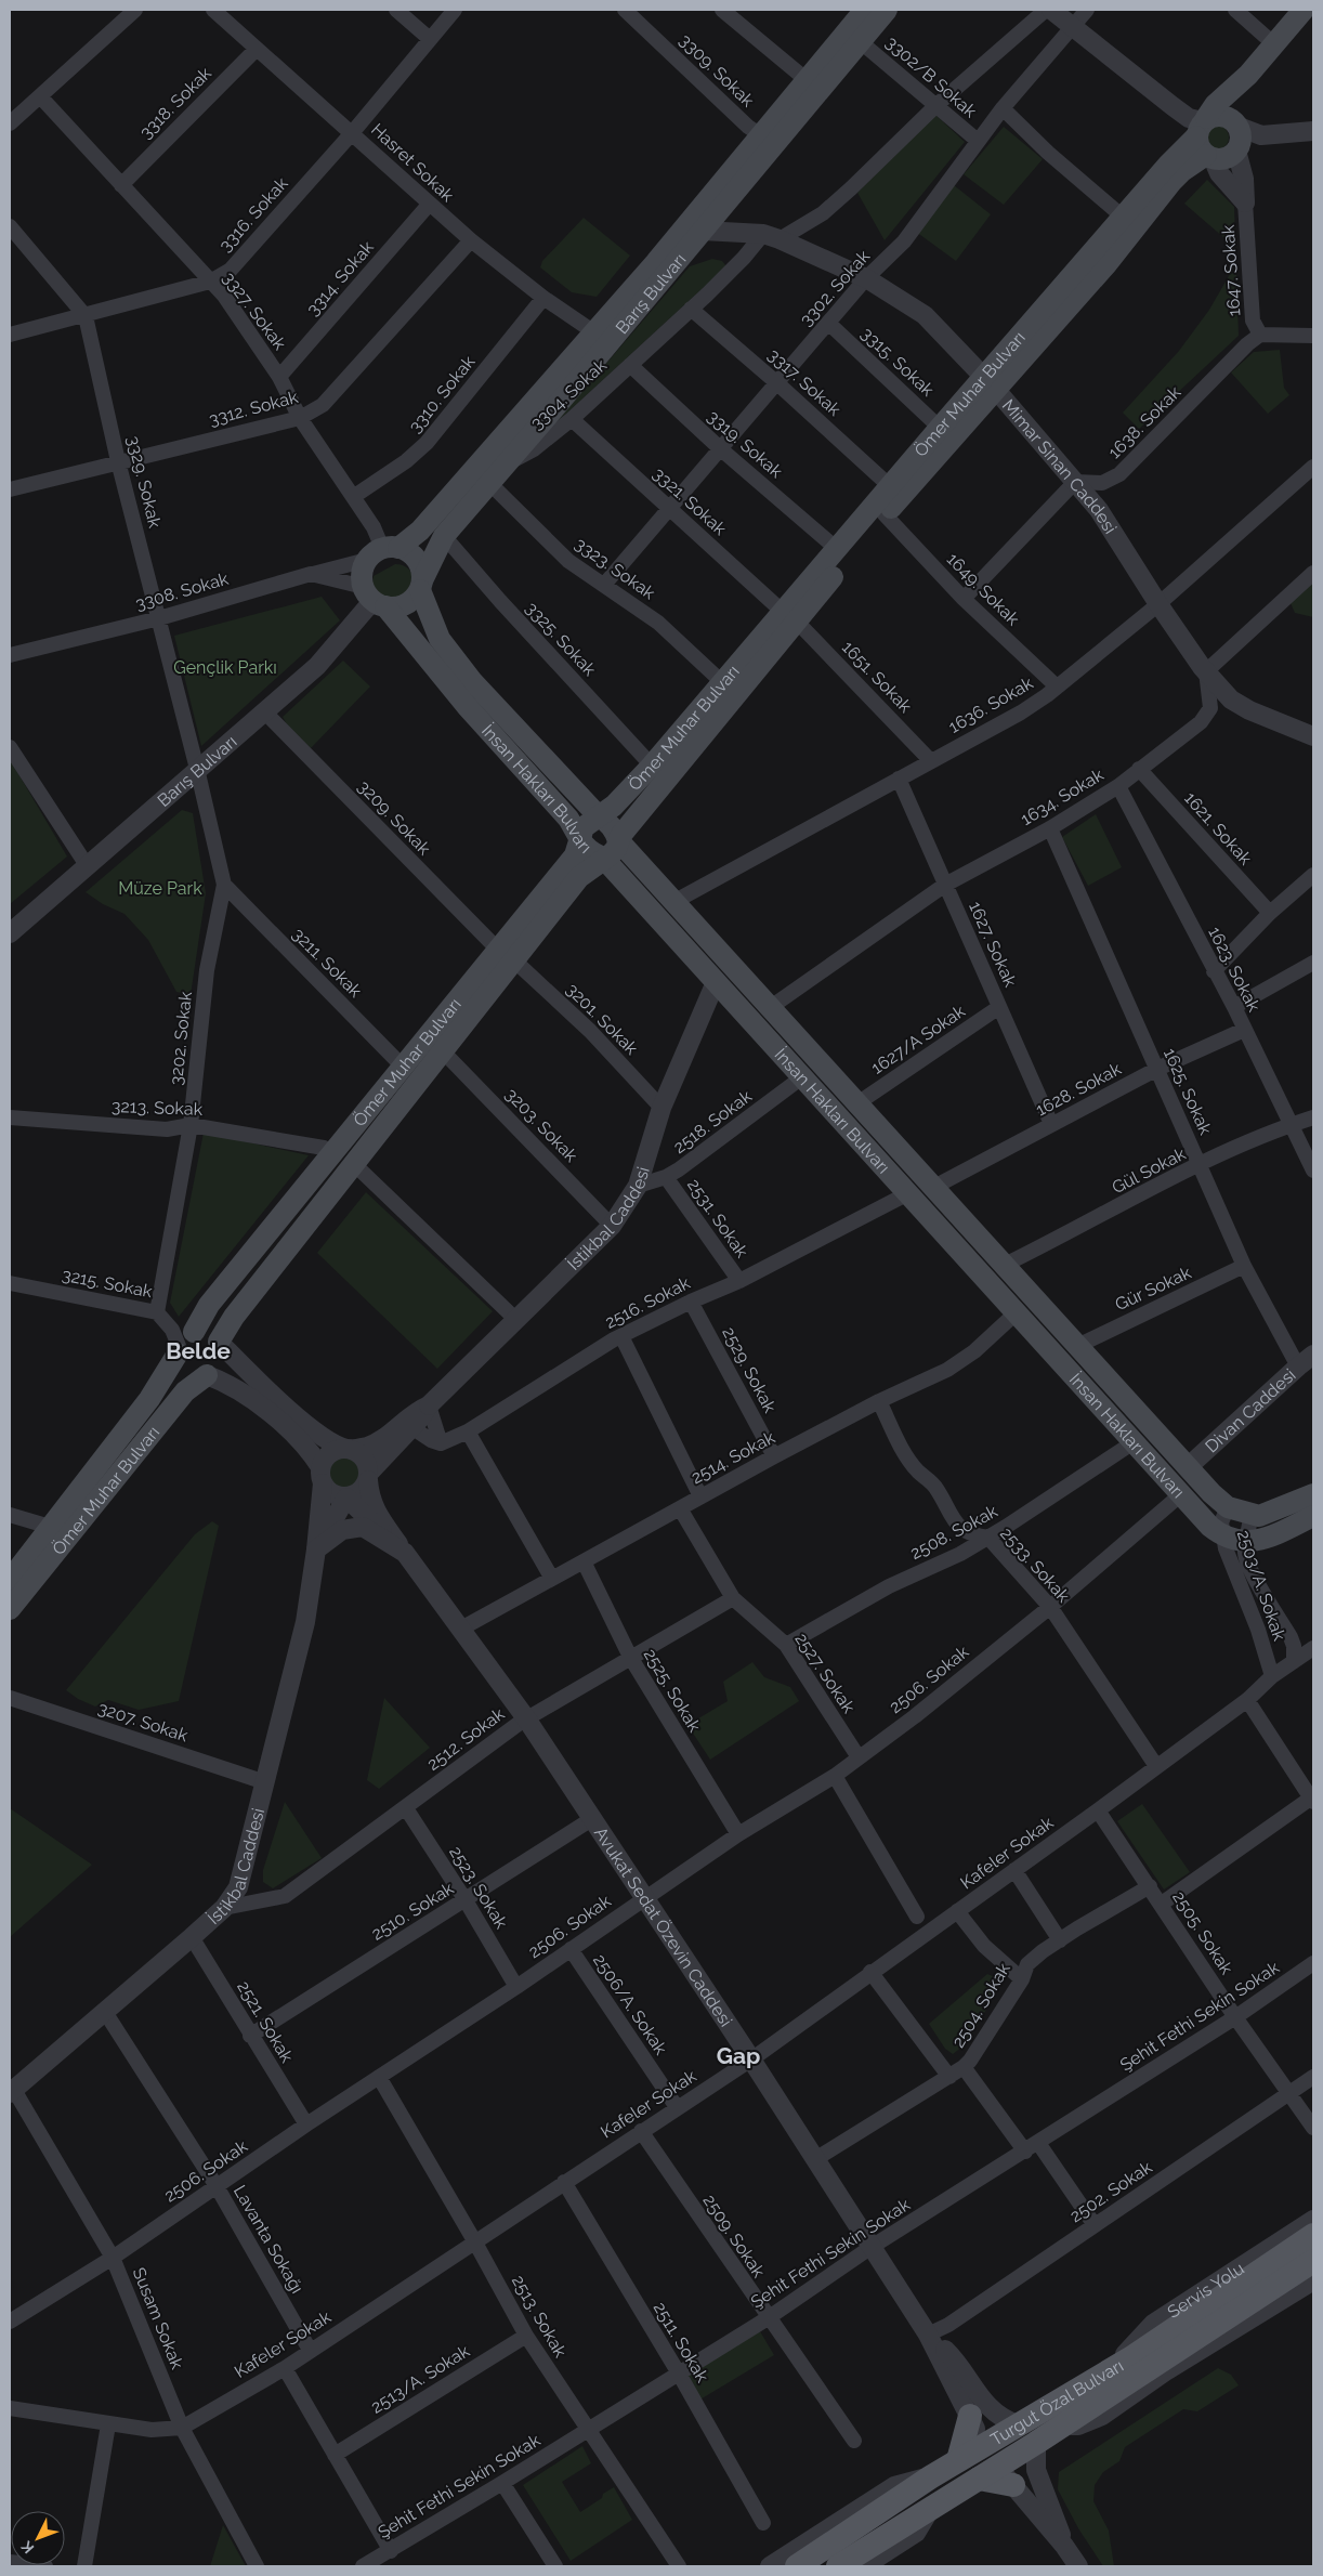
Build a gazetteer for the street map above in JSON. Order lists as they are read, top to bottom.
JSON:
{
  "streets": {
    "main road": [
      "Barış Bulvarı",
      "Ömer Muhar Bulvarı",
      "İnsan Hakları Bulvarı",
      "Turgut Özal Bulvarı"
    ],
    "street": [
      "3309. Sokak",
      "3302/B Sokak",
      "3318. Sokak",
      "Hasret Sokak",
      "3316. Sokak",
      "1647. Sokak",
      "3314. Sokak",
      "3302. Sokak",
      "3327. Sokak",
      "3315. Sokak",
      "3317. Sokak",
      "3310. Sokak",
      "3304. Sokak",
      "3312. Sokak",
      "1638. Sokak",
      "3319. Sokak",
      "Mimar Sinan Caddesi",
      "3329. Sokak",
      "3321. Sokak",
      "3323. Sokak",
      "1649. Sokak",
      "3308. Sokak",
      "3325. Sokak",
      "1651. Sokak",
      "1636. Sokak",
      "1634. Sokak",
      "3209. Sokak",
      "1621. Sokak",
      "1627. Sokak",
      "3211. Sokak",
      "1623. Sokak",
      "3201. Sokak",
      "3202. Sokak",
      "1627/A Sokak",
      "1628. Sokak",
      "1625. Sokak",
      "3213. Sokak",
      "2518. Sokak",
      "3203. Sokak",
      "Gül Sokak",
      "İstikbal Caddesi",
      "2531. Sokak",
      "3215. Sokak",
      "Gür Sokak",
      "2516. Sokak",
      "2529. Sokak",
      "Divan Caddesi",
      "2514. Sokak",
      "2508. Sokak",
      "2533. Sokak",
      "2503/A. Sokak",
      "2527. Sokak",
      "2506. Sokak",
      "2525. Sokak",
      "3207. Sokak",
      "2512. Sokak",
      "Kafeler Sokak",
      "2523. Sokak",
      "2510. Sokak",
      "Avukat Sedat Özevin Caddesi",
      "2505. Sokak",
      "2506/A. Sokak",
      "2504. Sokak",
      "Şehit Fethi Sekin Sokak",
      "2521. Sokak",
      "2502. Sokak",
      "2509. Sokak",
      "Lavanta Sokağı",
      "Servis Yolu",
      "2513. Sokak",
      "Susam Sokak",
      "2511. Sokak",
      "2513/A. Sokak"
    ]
  },
  "crossings": [
    ["3309. Sokak", "Barış Bulvarı"],
    ["3302/B Sokak", "3302. Sokak"],
    ["3302/B Sokak", "Barış Bulvarı"],
    ["3302/B Sokak", "3304. Sokak"],
    ["3318. Sokak", "Hasret Sokak"],
    ["3318. Sokak", "3327. Sokak"],
    ["Hasret Sokak", "3316. Sokak"],
    ["Hasret Sokak", "3314. Sokak"],
    ["Hasret Sokak", "Barış Bulvarı"],
    ["Hasret Sokak", "3310. Sokak"],
    ["Hasret Sokak", "3312. Sokak"],
    ["3316. Sokak", "3327. Sokak"],
    ["3316. Sokak", "3329. Sokak"],
    ["1647. Sokak", "1638. Sokak"],
    ["3314. Sokak", "3327. Sokak"],
    ["3302. Sokak", "3315. Sokak"],
    ["3302. Sokak", "3317. Sokak"],
    ["3302. Sokak", "3319. Sokak"],
    ["3302. Sokak", "Mimar Sinan Caddesi"],
    ["3302. Sokak", "3321. Sokak"],
    ["3302. Sokak", "3323. Sokak"],
    ["Barış Bulvarı", "3327. Sokak"],
    ["Barış Bulvarı", "3304. Sokak"],
    ["Barış Bulvarı", "Mimar Sinan Caddesi"],
    ["Barış Bulvarı", "3329. Sokak"],
    ["Barış Bulvarı", "3323. Sokak"],
    ["Barış Bulvarı", "3308. Sokak"],
    ["Barış Bulvarı", "3325. Sokak"],
    ["Barış Bulvarı", "İnsan Hakları Bulvarı"],
    ["Barış Bulvarı", "3209. Sokak"],
    ["Barış Bulvarı", "3202. Sokak"],
    ["3327. Sokak", "3310. Sokak"],
    ["3327. Sokak", "3312. Sokak"],
    ["3327. Sokak", "3308. Sokak"],
    ["3327. Sokak", "İnsan Hakları Bulvarı"],
    ["3315. Sokak", "Ömer Muhar Bulvarı"],
    ["3317. Sokak", "3304. Sokak"],
    ["3317. Sokak", "Ömer Muhar Bulvarı"],
    ["3304. Sokak", "3319. Sokak"],
    ["3304. Sokak", "Mimar Sinan Caddesi"],
    ["3304. Sokak", "3321. Sokak"],
    ["Ömer Muhar Bulvarı", "3319. Sokak"],
    ["Ömer Muhar Bulvarı", "Mimar Sinan Caddesi"],
    ["Ömer Muhar Bulvarı", "3321. Sokak"],
    ["Ömer Muhar Bulvarı", "3323. Sokak"],
    ["Ömer Muhar Bulvarı", "1649. Sokak"],
    ["Ömer Muhar Bulvarı", "3325. Sokak"],
    ["Ömer Muhar Bulvarı", "1651. Sokak"],
    ["Ömer Muhar Bulvarı", "İnsan Hakları Bulvarı"],
    ["Ömer Muhar Bulvarı", "3209. Sokak"],
    ["Ömer Muhar Bulvarı", "3211. Sokak"],
    ["Ömer Muhar Bulvarı", "3201. Sokak"],
    ["Ömer Muhar Bulvarı", "3213. Sokak"],
    ["Ömer Muhar Bulvarı", "3203. Sokak"],
    ["Ömer Muhar Bulvarı", "3215. Sokak"],
    ["3312. Sokak", "3329. Sokak"],
    ["1638. Sokak", "Mimar Sinan Caddesi"],
    ["Mimar Sinan Caddesi", "1636. Sokak"],
    ["Mimar Sinan Caddesi", "1634. Sokak"],
    ["3329. Sokak", "3308. Sokak"],
    ["3329. Sokak", "3202. Sokak"],
    ["3321. Sokak", "1651. Sokak"],
    ["1649. Sokak", "1636. Sokak"],
    ["3308. Sokak", "İnsan Hakları Bulvarı"],
    ["1651. Sokak", "1636. Sokak"],
    ["1636. Sokak", "İnsan Hakları Bulvarı"],
    ["1636. Sokak", "1627. Sokak"],
    ["İnsan Hakları Bulvarı", "1634. Sokak"],
    ["İnsan Hakları Bulvarı", "1627/A Sokak"],
    ["İnsan Hakları Bulvarı", "1628. Sokak"],
    ["İnsan Hakları Bulvarı", "2518. Sokak"],
    ["İnsan Hakları Bulvarı", "Gül Sokak"],
    ["İnsan Hakları Bulvarı", "İstikbal Caddesi"],
    ["İnsan Hakları Bulvarı", "Gür Sokak"],
    ["İnsan Hakları Bulvarı", "2516. Sokak"],
    ["İnsan Hakları Bulvarı", "Divan Caddesi"],
    ["İnsan Hakları Bulvarı", "2514. Sokak"],
    ["İnsan Hakları Bulvarı", "2508. Sokak"],
    ["İnsan Hakları Bulvarı", "2503/A. Sokak"],
    ["İnsan Hakları Bulvarı", "2506. Sokak"],
    ["1634. Sokak", "1621. Sokak"],
    ["1634. Sokak", "1627. Sokak"],
    ["1634. Sokak", "1623. Sokak"],
    ["1634. Sokak", "1625. Sokak"],
    ["3209. Sokak", "3201. Sokak"],
    ["1627. Sokak", "1627/A Sokak"],
    ["1627. Sokak", "1628. Sokak"],
    ["3211. Sokak", "3202. Sokak"],
    ["1623. Sokak", "1628. Sokak"],
    ["1623. Sokak", "Gül Sokak"],
    ["3201. Sokak", "İstikbal Caddesi"],
    ["3202. Sokak", "3213. Sokak"],
    ["3202. Sokak", "3215. Sokak"],
    ["1628. Sokak", "1625. Sokak"],
    ["1625. Sokak", "Gül Sokak"],
    ["1625. Sokak", "Gür Sokak"],
    ["1625. Sokak", "Divan Caddesi"],
    ["2518. Sokak", "İstikbal Caddesi"],
    ["2518. Sokak", "2531. Sokak"],
    ["3203. Sokak", "İstikbal Caddesi"],
    ["İstikbal Caddesi", "3207. Sokak"],
    ["İstikbal Caddesi", "2512. Sokak"],
    ["İstikbal Caddesi", "Avukat Sedat Özevin Caddesi"],
    ["İstikbal Caddesi", "2521. Sokak"],
    ["İstikbal Caddesi", "Lavanta Sokağı"],
    ["İstikbal Caddesi", "Susam Sokak"],
    ["2531. Sokak", "2516. Sokak"],
    ["2516. Sokak", "2529. Sokak"],
    ["2529. Sokak", "2514. Sokak"],
    ["2514. Sokak", "2533. Sokak"],
    ["2514. Sokak", "2527. Sokak"],
    ["2514. Sokak", "2525. Sokak"],
    ["2514. Sokak", "Avukat Sedat Özevin Caddesi"],
    ["2508. Sokak", "2533. Sokak"],
    ["2508. Sokak", "2527. Sokak"],
    ["2533. Sokak", "2506. Sokak"],
    ["2533. Sokak", "Kafeler Sokak"],
    ["2503/A. Sokak", "Kafeler Sokak"],
    ["2527. Sokak", "2506. Sokak"],
    ["2527. Sokak", "2512. Sokak"],
    ["2506. Sokak", "2525. Sokak"],
    ["2506. Sokak", "2523. Sokak"],
    ["2506. Sokak", "Avukat Sedat Özevin Caddesi"],
    ["2506. Sokak", "2506/A. Sokak"],
    ["2506. Sokak", "2521. Sokak"],
    ["2506. Sokak", "Lavanta Sokağı"],
    ["2506. Sokak", "2513. Sokak"],
    ["2506. Sokak", "Susam Sokak"],
    ["2525. Sokak", "2512. Sokak"],
    ["2512. Sokak", "2523. Sokak"],
    ["2512. Sokak", "Avukat Sedat Özevin Caddesi"],
    ["Kafeler Sokak", "Avukat Sedat Özevin Caddesi"],
    ["Kafeler Sokak", "2505. Sokak"],
    ["Kafeler Sokak", "2506/A. Sokak"],
    ["Kafeler Sokak", "2509. Sokak"],
    ["Kafeler Sokak", "Lavanta Sokağı"],
    ["Kafeler Sokak", "2513. Sokak"],
    ["Kafeler Sokak", "Susam Sokak"],
    ["Kafeler Sokak", "2511. Sokak"],
    ["2523. Sokak", "2510. Sokak"],
    ["2510. Sokak", "Avukat Sedat Özevin Caddesi"],
    ["2510. Sokak", "2521. Sokak"],
    ["Avukat Sedat Özevin Caddesi", "2504. Sokak"],
    ["Avukat Sedat Özevin Caddesi", "Şehit Fethi Sekin Sokak"],
    ["Avukat Sedat Özevin Caddesi", "2502. Sokak"],
    ["2505. Sokak", "2504. Sokak"],
    ["2505. Sokak", "Şehit Fethi Sekin Sokak"],
    ["2505. Sokak", "2502. Sokak"],
    ["Şehit Fethi Sekin Sokak", "2509. Sokak"],
    ["Şehit Fethi Sekin Sokak", "2513. Sokak"],
    ["Şehit Fethi Sekin Sokak", "2511. Sokak"],
    ["Servis Yolu", "Turgut Özal Bulvarı"],
    ["2513. Sokak", "2513/A. Sokak"]
  ],
  "districts": ["Belde", "Gap"],
  "parks": ["Gençlik Parkı", "Müze Park"],
  "north": "bottom left"
}
